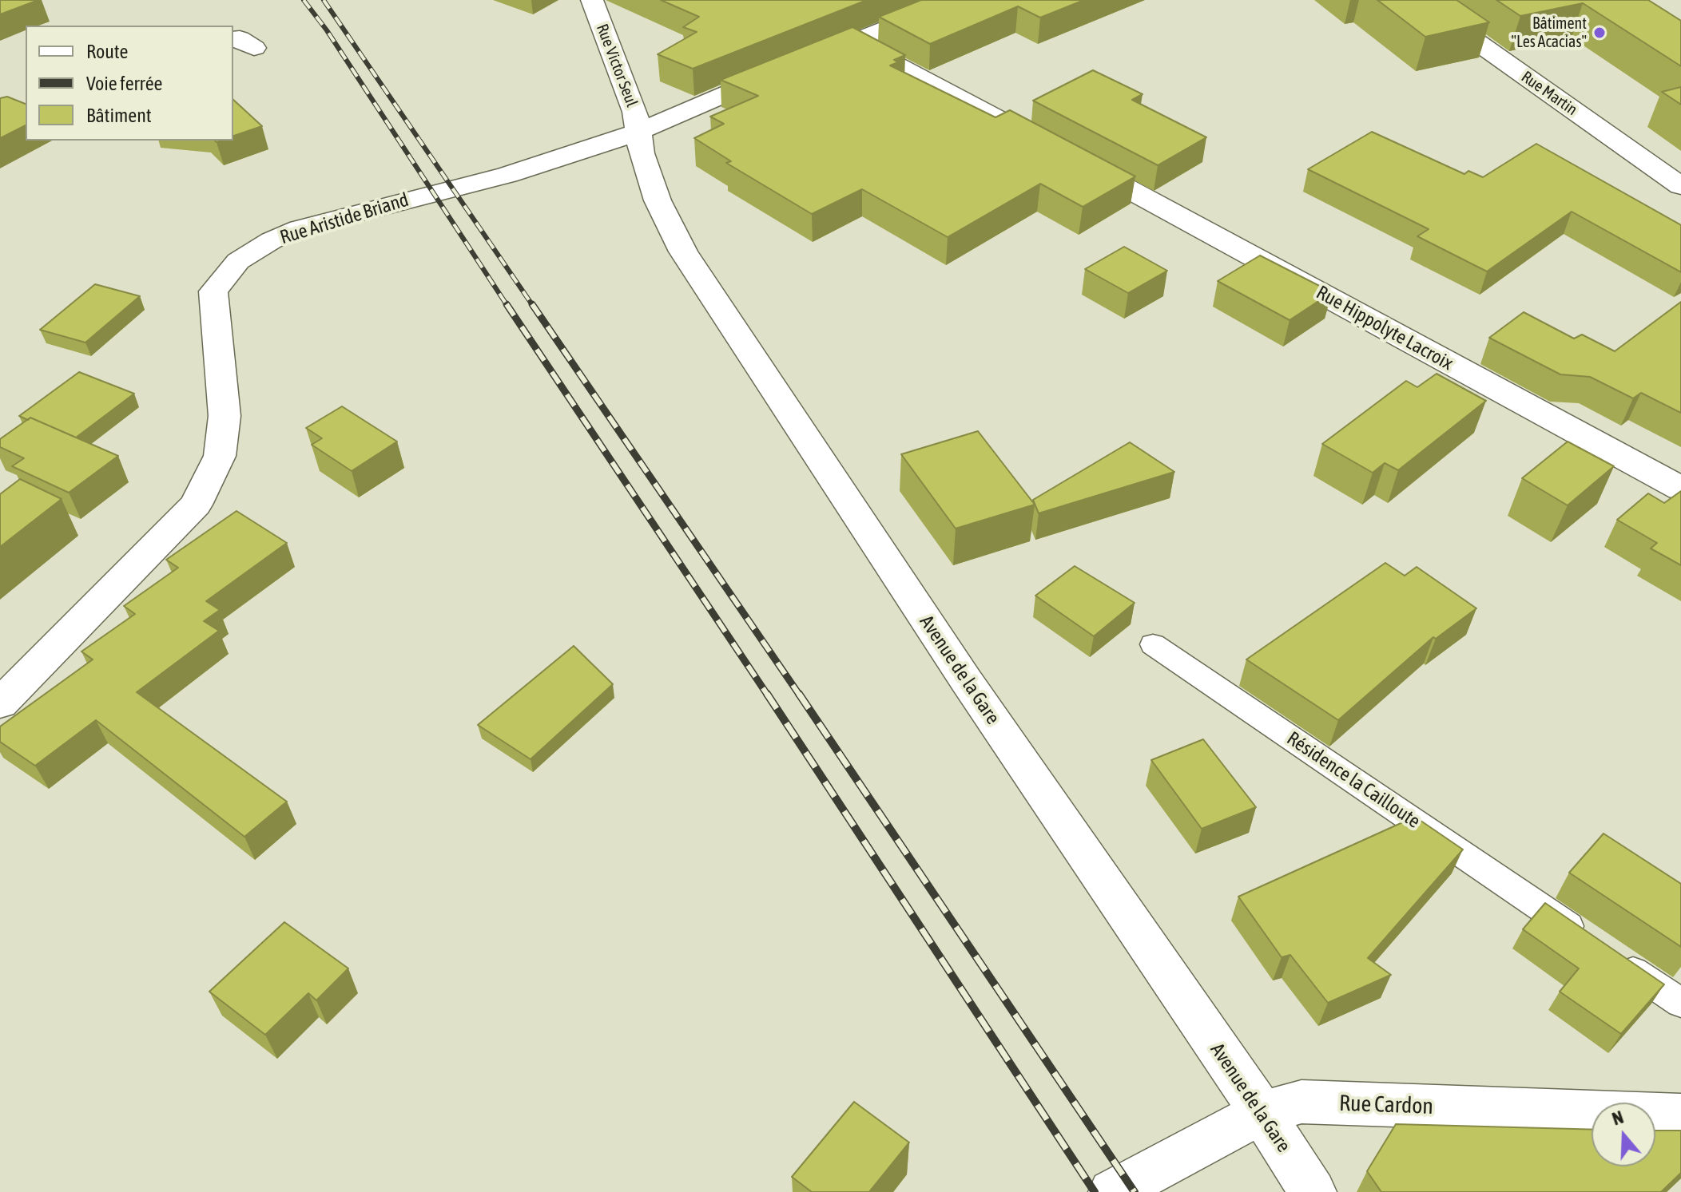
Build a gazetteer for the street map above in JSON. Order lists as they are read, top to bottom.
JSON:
{
  "streets": {
    "street": [
      "Rue Victor Seul",
      "Rue Martin",
      "Rue Aristide Briand",
      "Rue Hippolyte Lacroix",
      "Avenue de la Gare",
      "Rue Cardon"
    ],
    "lane": ["Résidence la Cailloute"]
  },
  "crossings": [
    ["Rue Victor Seul", "Rue Aristide Briand"],
    ["Rue Victor Seul", "Avenue de la Gare"],
    ["Rue Aristide Briand", "Rue Hippolyte Lacroix"],
    ["Rue Aristide Briand", "Avenue de la Gare"],
    ["Avenue de la Gare", "Rue Cardon"]
  ],
  "places": ["Bâtiment \"Les Acacias\""],
  "legend": ["Route", "Voie ferrée", "Bâtiment"],
  "north": "top"
}
